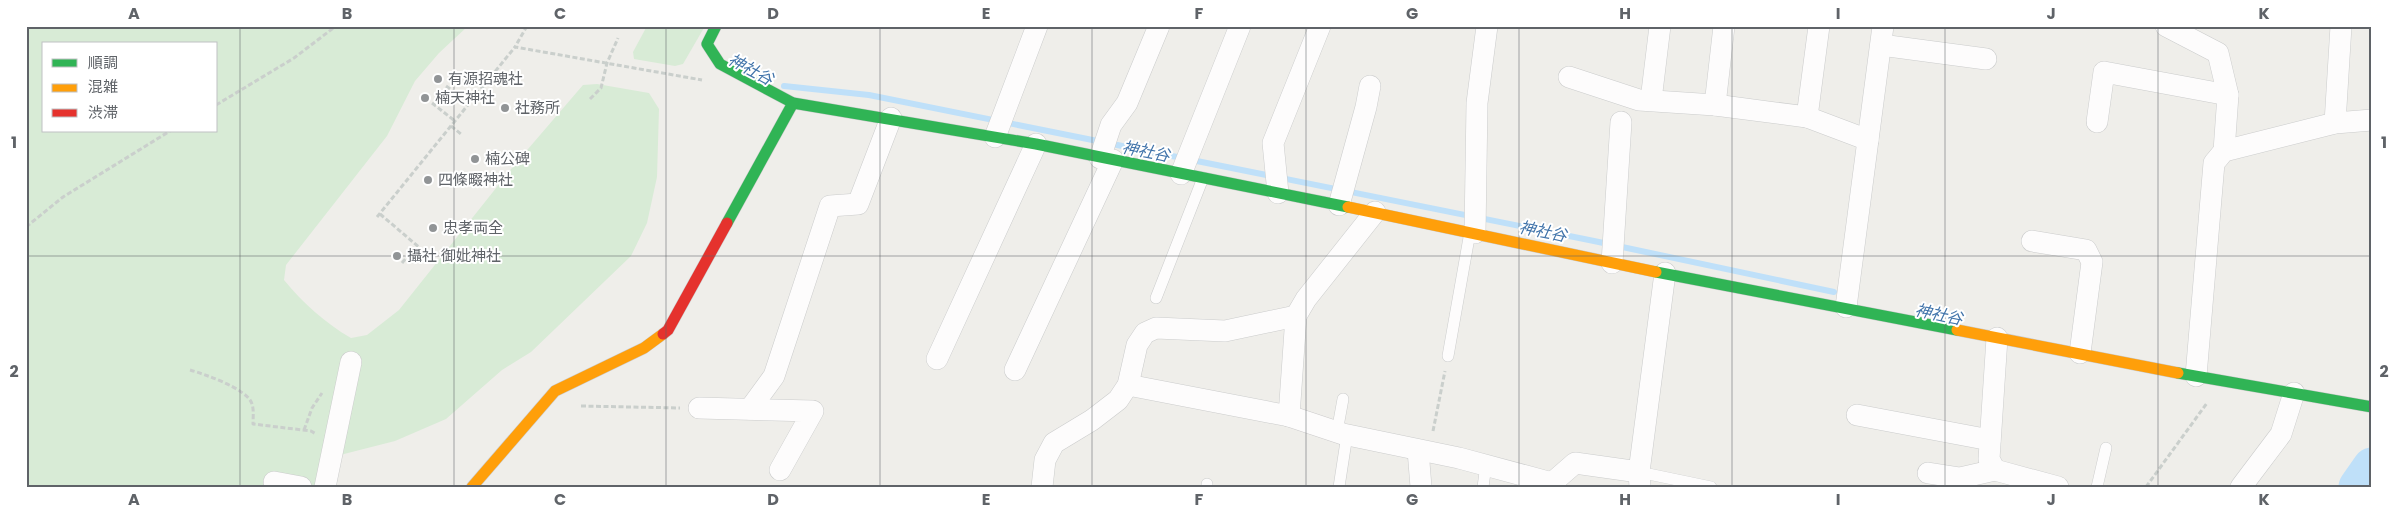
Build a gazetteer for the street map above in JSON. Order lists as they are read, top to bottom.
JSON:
{
  "water": ["神社谷"],
  "places": [
    "有源招魂社",
    "楠天神社",
    "社務所",
    "楠公碑",
    "四條畷神社",
    "忠孝両全",
    "攝社 御妣神社"
  ],
  "legend": ["順調", "混雑", "渋滞"],
  "grid": {
    "columns": [
      "A",
      "B",
      "C",
      "D",
      "E",
      "F",
      "G",
      "H",
      "I",
      "J",
      "K"
    ],
    "rows": ["1", "2"]
  }
}
